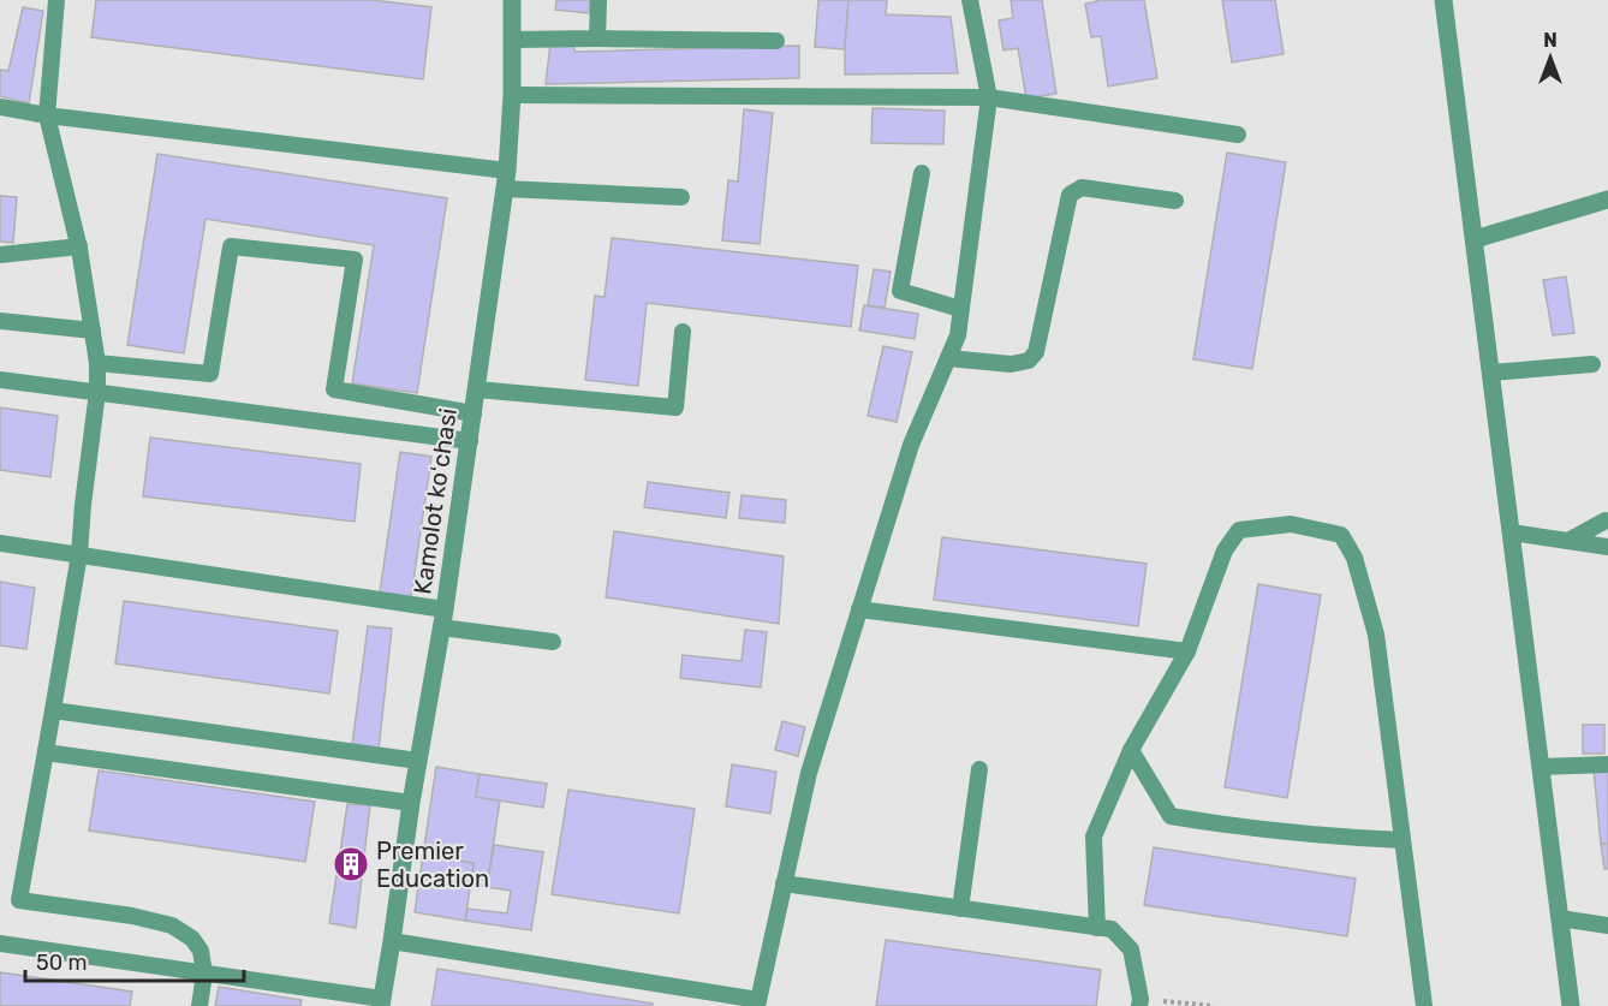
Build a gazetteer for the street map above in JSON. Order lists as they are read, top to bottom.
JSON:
{
  "streets": {
    "street": ["Kamolot koʻchasi"]
  },
  "places": {
    "building": ["Premier Education"]
  },
  "scale_bar": "50 m",
  "north": "top"
}
